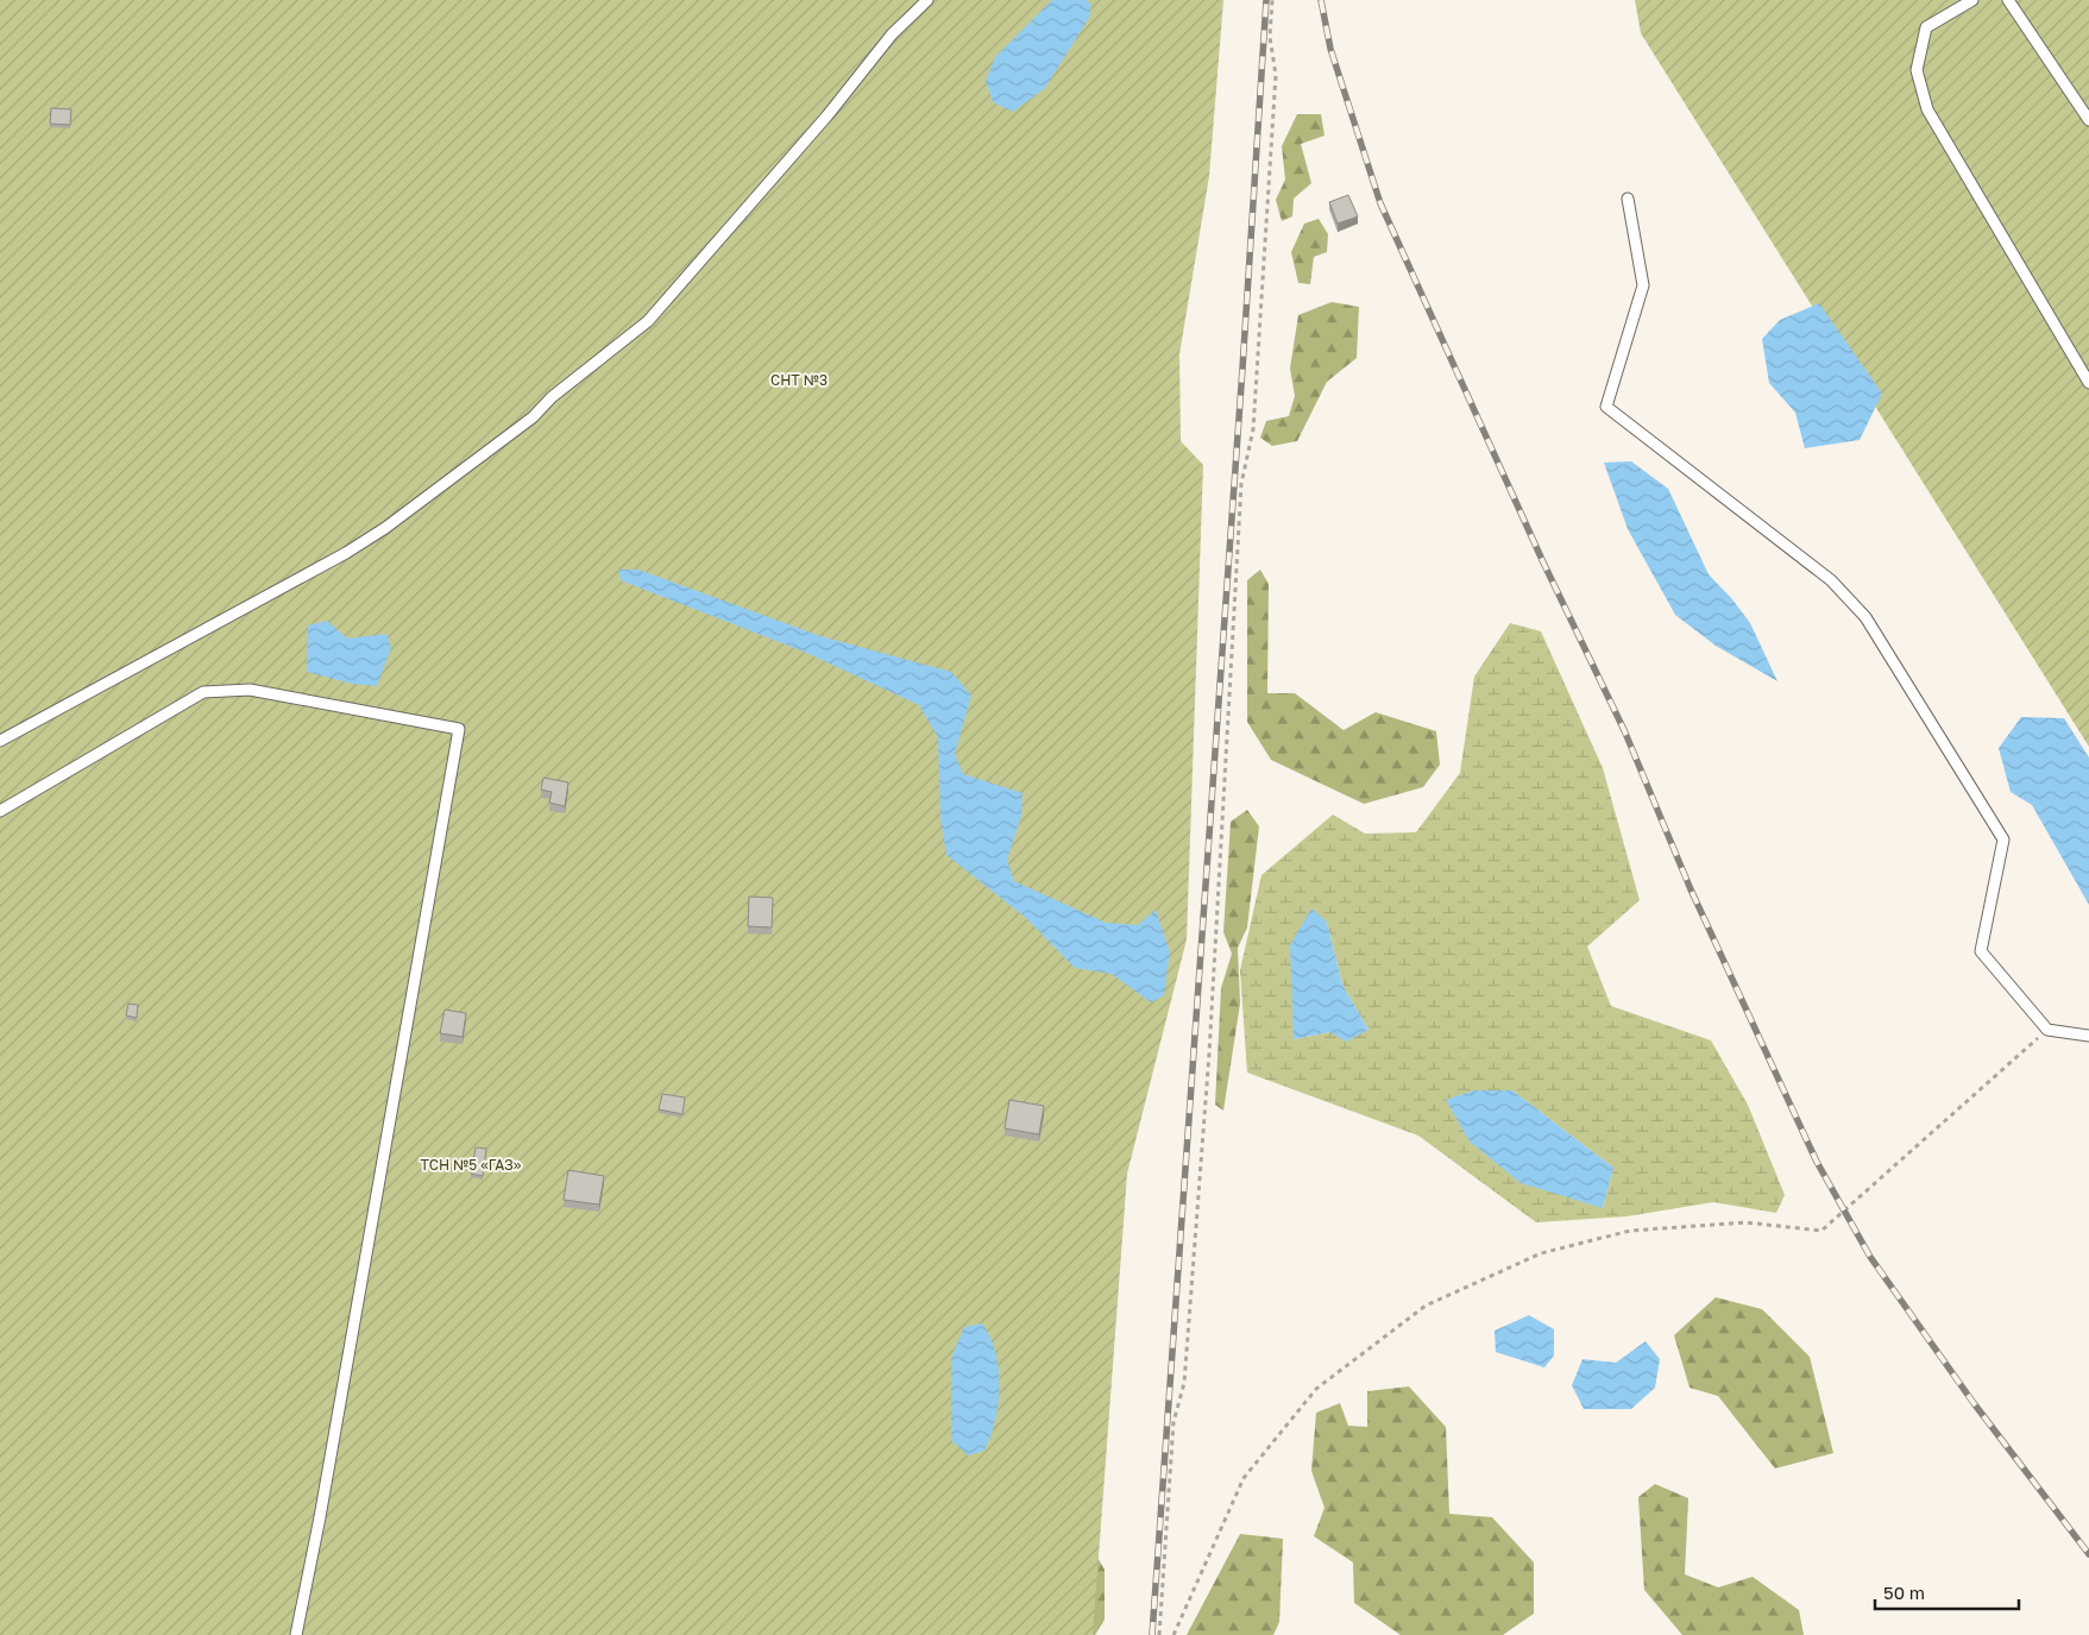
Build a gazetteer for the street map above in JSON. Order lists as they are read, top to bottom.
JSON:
{
  "parks": ["СНТ №3", "ТСН №5 «ГАЗ»"],
  "scale_bar": "50 m"
}
